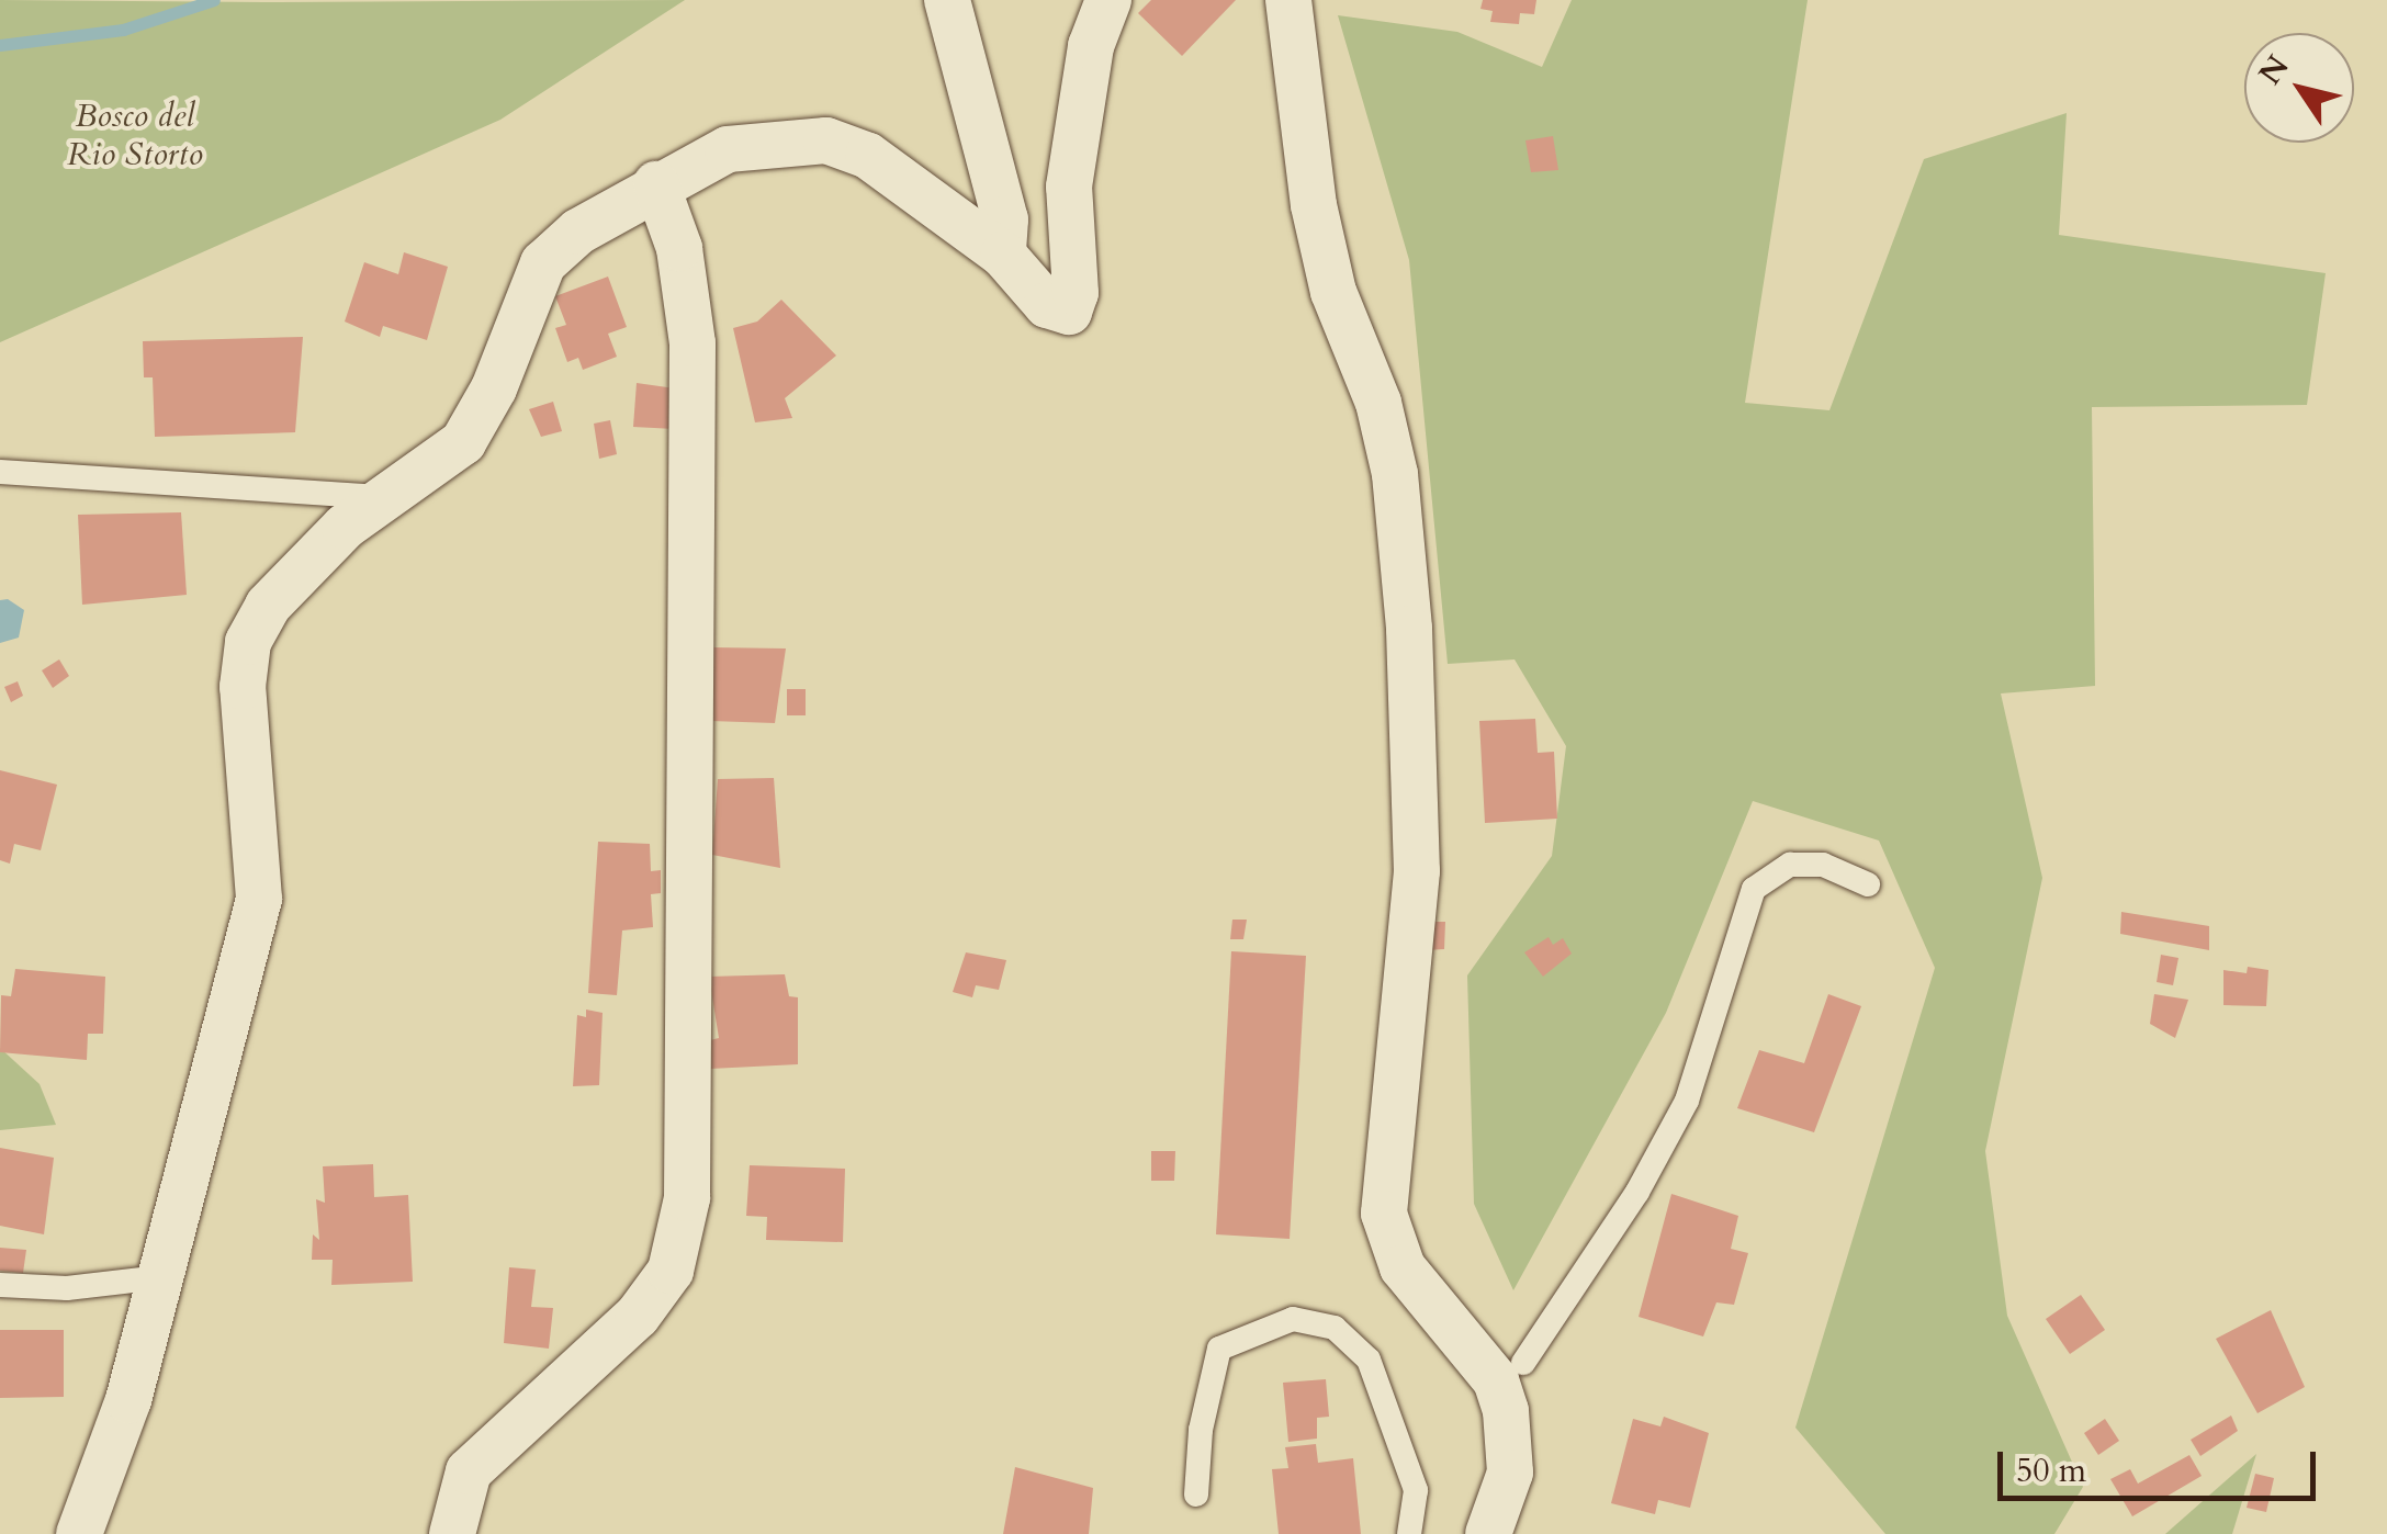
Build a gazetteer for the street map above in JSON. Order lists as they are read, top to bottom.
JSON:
{
  "parks": ["Bosco del Rio Storto"],
  "scale_bar": "50 m",
  "north": "top left"
}
